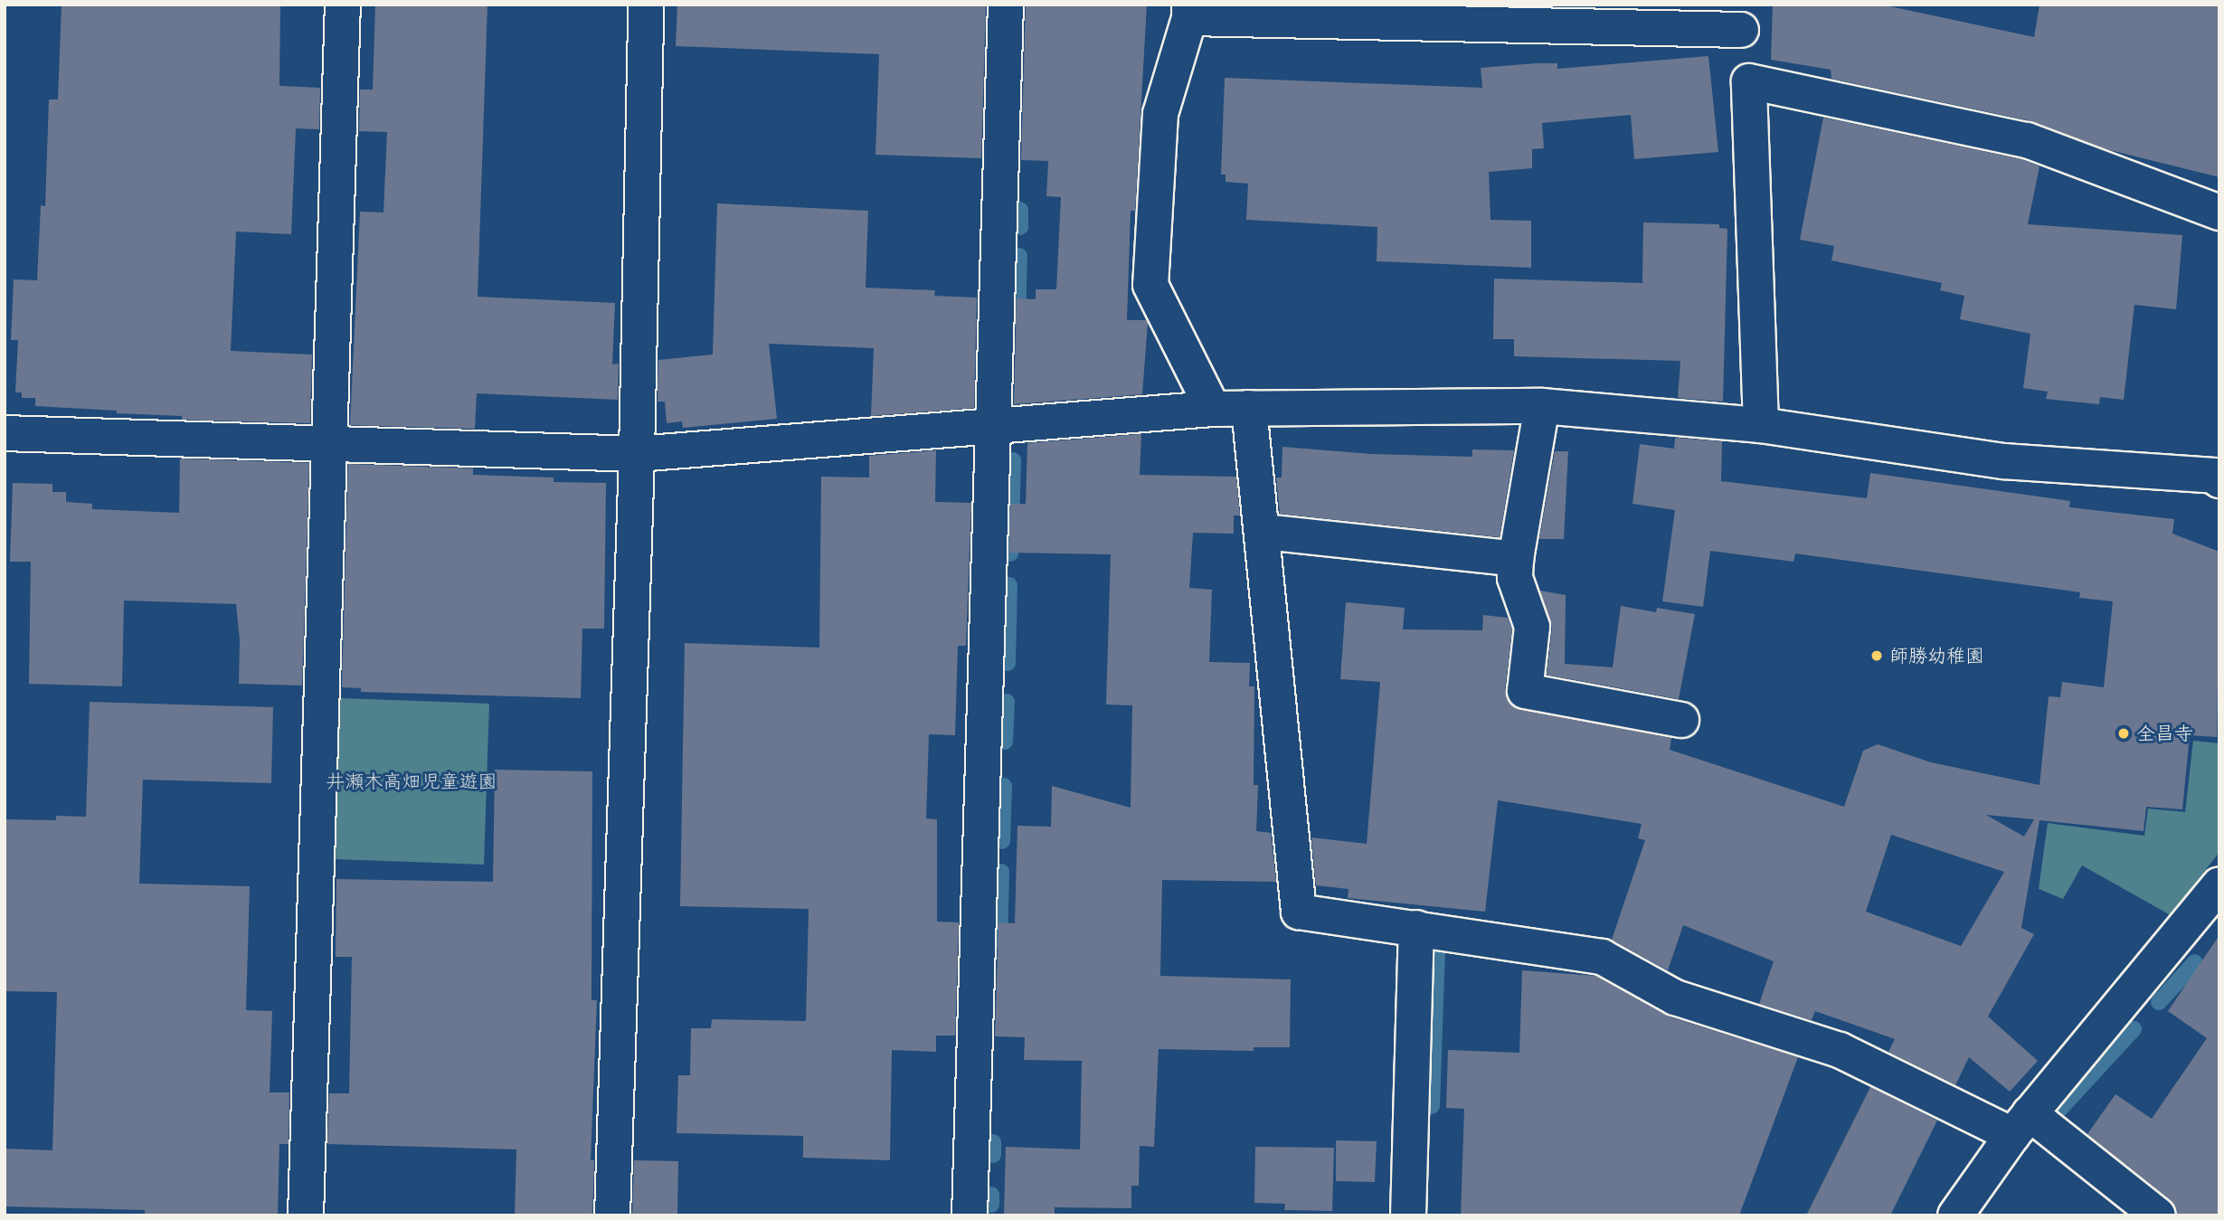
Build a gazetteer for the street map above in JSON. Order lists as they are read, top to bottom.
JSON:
{
  "parks": ["井瀬木高畑児童遊園"],
  "places": ["師勝幼稚園", "全昌寺"]
}
